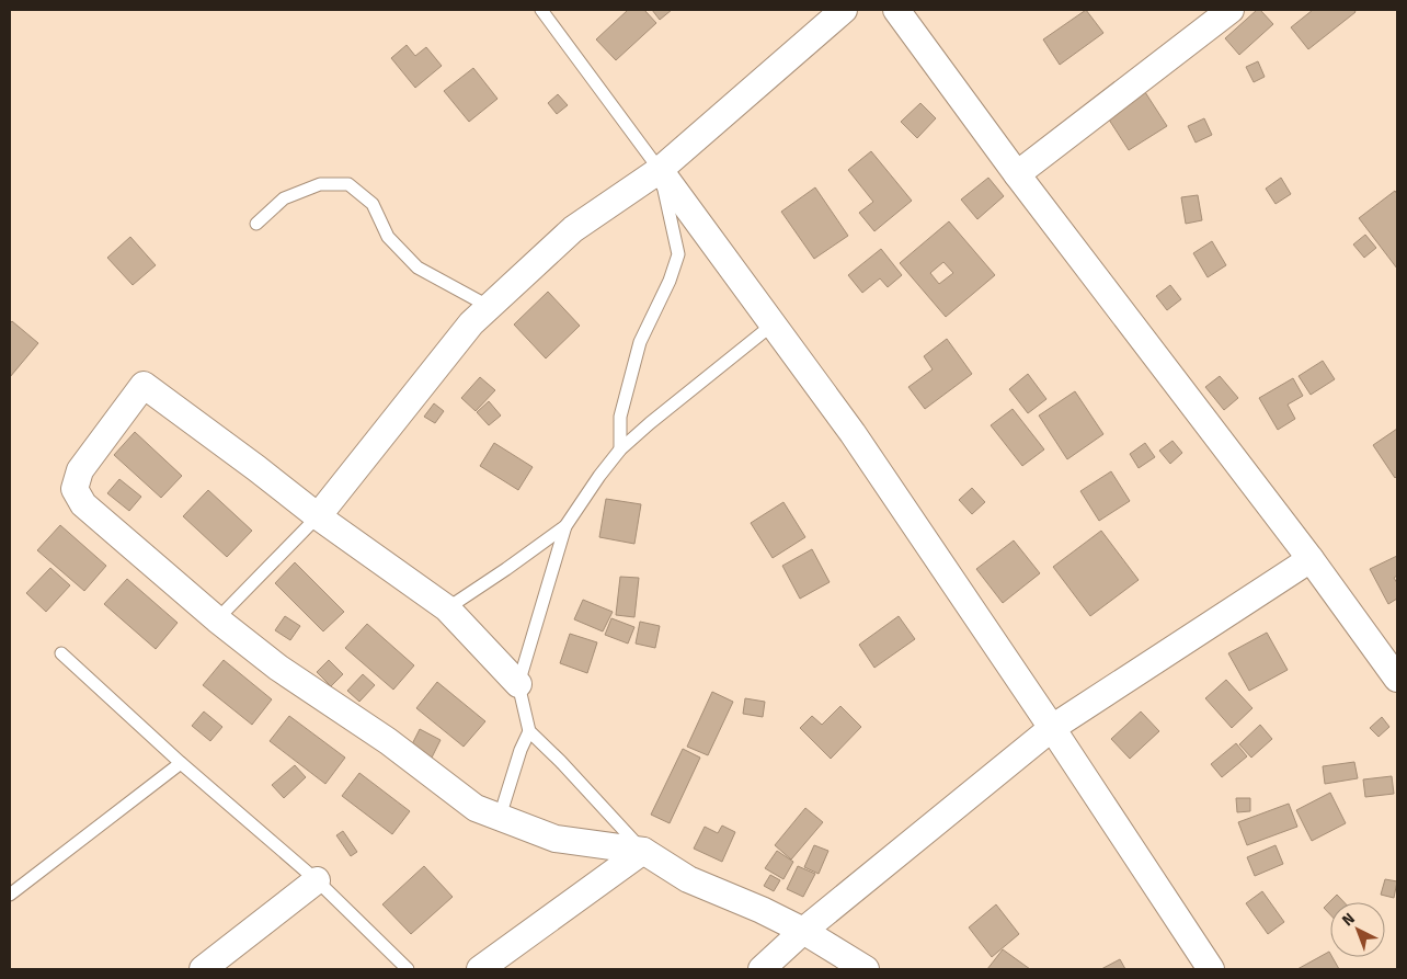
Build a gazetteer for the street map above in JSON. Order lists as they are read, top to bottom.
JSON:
{
  "north": "top left"
}
